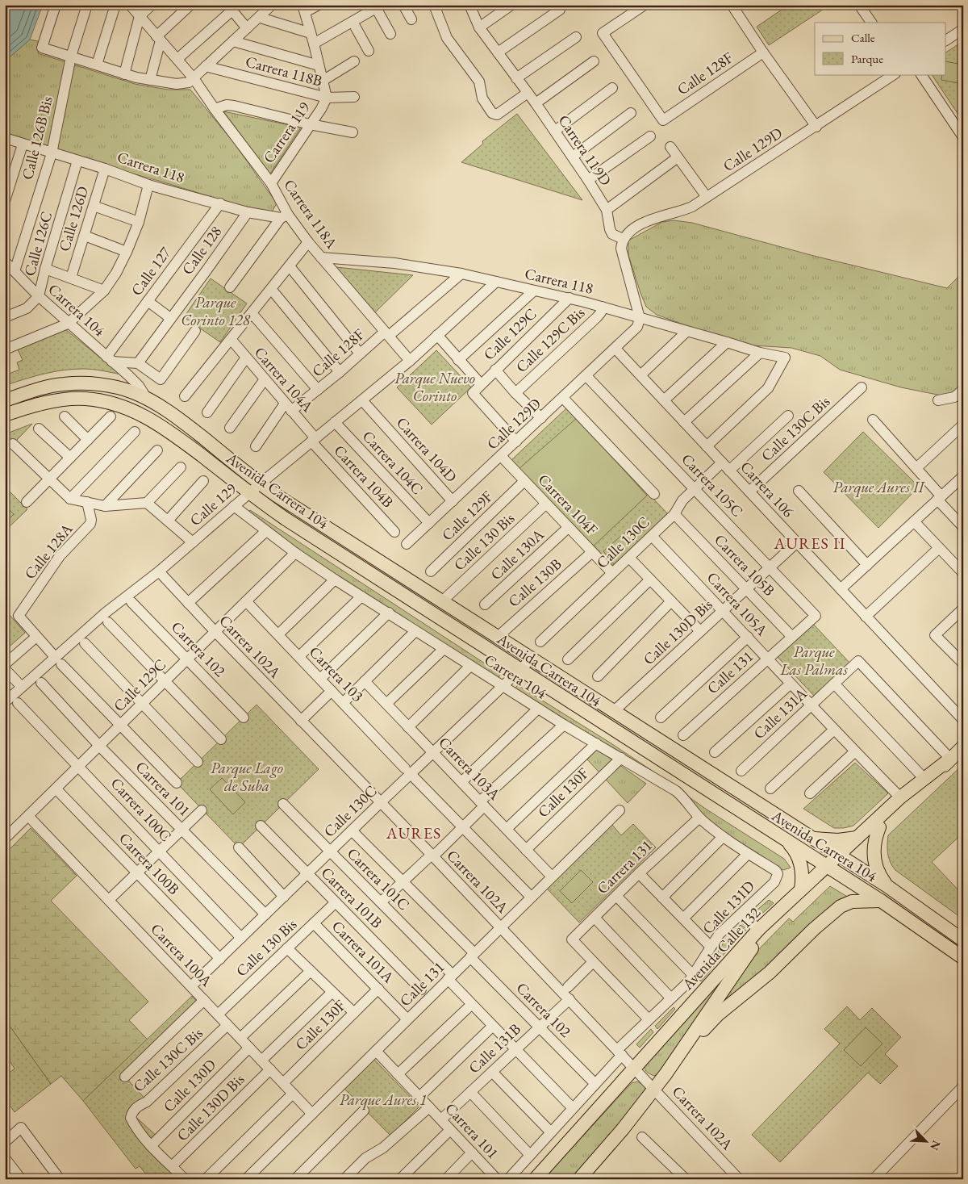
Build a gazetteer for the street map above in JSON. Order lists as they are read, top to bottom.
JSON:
{
  "streets": {
    "main road": ["Avenida Carrera 104", "Avenida Calle 132"],
    "street": [
      "Carrera 118B",
      "Calle 128F",
      "Carrera 119",
      "Calle 126B Bis",
      "Calle 129D",
      "Carrera 119D",
      "Carrera 118",
      "Carrera 118A",
      "Calle 126D",
      "Calle 126C",
      "Calle 128",
      "Calle 127",
      "Carrera 104",
      "Calle 129C",
      "Calle 129C Bis",
      "Carrera 104A",
      "Calle 130C Bis",
      "Carrera 104D",
      "Carrera 104C",
      "Carrera 104B",
      "Carrera 105C",
      "Carrera 106",
      "Calle 129",
      "Carrera 104F",
      "Calle 129F",
      "Calle 130 Bis",
      "Calle 130C",
      "Calle 128A",
      "Calle 130A",
      "Carrera 105B",
      "Calle 130B",
      "Carrera 105A",
      "Calle 130D Bis",
      "Carrera 102A",
      "Carrera 102",
      "Calle 131",
      "Carrera 103",
      "Calle 131A",
      "Carrera 103A",
      "Carrera 101",
      "Calle 130F",
      "Carrera 100C",
      "Carrera 100B",
      "Carrera 131",
      "Carrera 101C",
      "Carrera 101B",
      "Calle 131D",
      "Carrera 101A",
      "Carrera 100A",
      "Calle 131B",
      "Calle 130D"
    ]
  },
  "crossings": [
    ["Carrera 118B", "Carrera 119"],
    ["Calle 128F", "Carrera 118"],
    ["Calle 128F", "Carrera 118A"],
    ["Calle 128F", "Carrera 104A"],
    ["Carrera 119", "Carrera 118A"],
    ["Calle 126B Bis", "Carrera 118"],
    ["Calle 126B Bis", "Carrera 104"],
    ["Calle 129D", "Carrera 119D"],
    ["Calle 129D", "Carrera 118"],
    ["Calle 129D", "Calle 129C"],
    ["Calle 129D", "Carrera 104D"],
    ["Calle 129D", "Carrera 104C"],
    ["Calle 129D", "Carrera 105C"],
    ["Calle 129D", "Carrera 106"],
    ["Calle 129D", "Carrera 104F"],
    ["Carrera 118", "Carrera 118A"],
    ["Carrera 118", "Calle 126D"],
    ["Carrera 118", "Calle 126C"],
    ["Carrera 118", "Calle 128"],
    ["Carrera 118", "Calle 127"],
    ["Carrera 118", "Calle 129C"],
    ["Carrera 118", "Calle 129C Bis"],
    ["Carrera 118", "Carrera 106"],
    ["Carrera 118", "Calle 129"],
    ["Carrera 118A", "Calle 129"],
    ["Calle 126C", "Carrera 104"],
    ["Calle 127", "Carrera 104"],
    ["Carrera 104", "Calle 129C"],
    ["Carrera 104", "Avenida Carrera 104"],
    ["Carrera 104", "Calle 129"],
    ["Carrera 104", "Calle 130C"],
    ["Carrera 104", "Calle 130F"],
    ["Carrera 104", "Carrera 131"],
    ["Carrera 104", "Calle 131D"],
    ["Calle 129C", "Carrera 102A"],
    ["Calle 129C", "Carrera 102"],
    ["Calle 129C", "Carrera 103"],
    ["Calle 129C", "Carrera 101"],
    ["Calle 129C", "Carrera 100C"],
    ["Calle 129C", "Carrera 100B"],
    ["Calle 129C", "Carrera 100A"],
    ["Carrera 104A", "Carrera 104B"],
    ["Carrera 104A", "Calle 129"],
    ["Calle 130C Bis", "Carrera 106"],
    ["Calle 130C Bis", "Carrera 100A"],
    ["Calle 130C Bis", "Calle 130D"],
    ["Carrera 104D", "Calle 129"],
    ["Carrera 104C", "Calle 129"],
    ["Carrera 104B", "Calle 129"],
    ["Carrera 105C", "Calle 130C"],
    ["Carrera 105C", "Calle 130D Bis"],
    ["Carrera 105C", "Calle 131"],
    ["Carrera 106", "Calle 130C"],
    ["Carrera 106", "Calle 130D Bis"],
    ["Avenida Carrera 104", "Calle 129"],
    ["Avenida Carrera 104", "Calle 130 Bis"],
    ["Avenida Carrera 104", "Calle 130C"],
    ["Avenida Carrera 104", "Calle 130B"],
    ["Avenida Carrera 104", "Calle 130D Bis"],
    ["Avenida Carrera 104", "Avenida Calle 132"],
    ["Calle 129", "Carrera 102A"],
    ["Carrera 104F", "Calle 129F"],
    ["Carrera 104F", "Calle 130 Bis"],
    ["Carrera 104F", "Calle 130C"],
    ["Carrera 104F", "Calle 130A"],
    ["Carrera 104F", "Calle 130B"],
    ["Calle 130 Bis", "Carrera 101B"],
    ["Calle 130 Bis", "Carrera 101A"],
    ["Calle 130 Bis", "Carrera 100A"],
    ["Calle 130C", "Carrera 105B"],
    ["Calle 130C", "Carrera 105A"],
    ["Calle 130C", "Carrera 102A"],
    ["Calle 130C", "Carrera 102"],
    ["Calle 130C", "Carrera 103"],
    ["Calle 130C", "Carrera 103A"],
    ["Calle 130C", "Carrera 101"],
    ["Calle 130C", "Carrera 100C"],
    ["Calle 130C", "Carrera 100B"],
    ["Calle 130C", "Carrera 101C"],
    ["Calle 130C", "Carrera 101B"],
    ["Calle 130C", "Carrera 100A"],
    ["Carrera 105B", "Calle 130D Bis"],
    ["Carrera 105B", "Calle 131"],
    ["Carrera 105A", "Calle 130D Bis"],
    ["Carrera 105A", "Calle 131"],
    ["Carrera 105A", "Calle 131A"],
    ["Carrera 105A", "Avenida Calle 132"],
    ["Calle 130D Bis", "Carrera 100A"],
    ["Carrera 102A", "Calle 131"],
    ["Carrera 102A", "Calle 131D"],
    ["Carrera 102A", "Avenida Calle 132"],
    ["Carrera 102A", "Calle 131B"],
    ["Carrera 102", "Calle 131"],
    ["Carrera 102", "Calle 131D"],
    ["Carrera 102", "Calle 131B"],
    ["Calle 131", "Carrera 103"],
    ["Calle 131", "Carrera 103A"],
    ["Calle 131", "Carrera 101"],
    ["Calle 131", "Carrera 101C"],
    ["Calle 131", "Carrera 101A"],
    ["Calle 131", "Carrera 100A"],
    ["Calle 131A", "Avenida Calle 132"],
    ["Carrera 103A", "Calle 130F"],
    ["Carrera 101", "Calle 131B"],
    ["Calle 130F", "Carrera 101A"],
    ["Calle 130F", "Carrera 100A"],
    ["Carrera 101C", "Calle 131D"],
    ["Carrera 101C", "Calle 131B"],
    ["Carrera 100A", "Calle 130D"]
  ],
  "districts": ["AURES II", "AURES"],
  "parks": [
    "Parque Corinto 128",
    "Parque Nuevo Corinto",
    "Parque Aures II",
    "Parque Las Palmas",
    "Parque Lago de Suba",
    "Parque Aures 1"
  ],
  "legend": ["Calle", "Parque"],
  "north": "bottom right"
}
